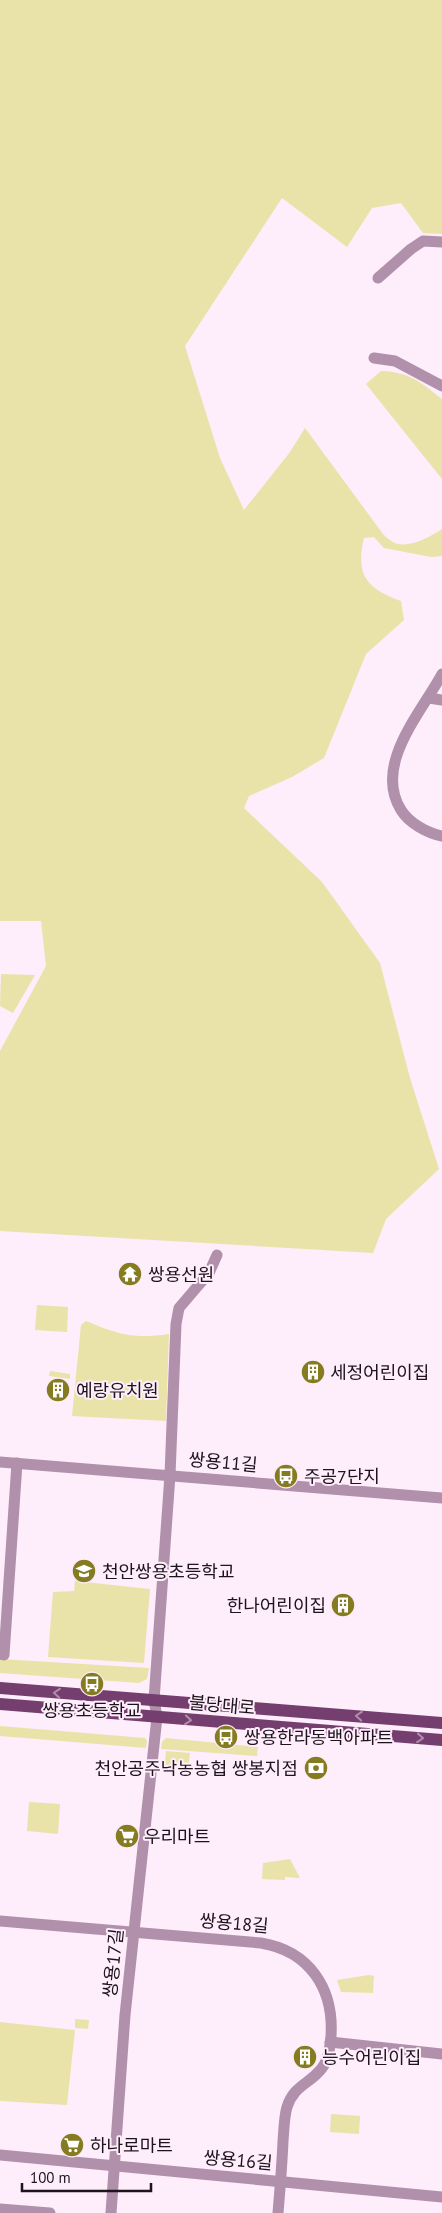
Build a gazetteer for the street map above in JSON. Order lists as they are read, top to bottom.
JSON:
{
  "streets": {
    "main road": ["불당대로"],
    "street": [
      "쌍용11길",
      "쌍용18길",
      "쌍용17길",
      "쌍용16길"
    ]
  },
  "crossings": [
    ["쌍용11길", "쌍용17길"],
    ["불당대로", "쌍용17길"],
    ["쌍용18길", "쌍용17길"],
    ["쌍용18길", "쌍용16길"],
    ["쌍용17길", "쌍용16길"]
  ],
  "places": {
    "temple": ["쌍용선원"],
    "building": [
      "세정어린이집",
      "예랑유치원",
      "한나어린이집",
      "능수어린이집"
    ],
    "bus stop": ["주공7단지", "쌍용초등학교", "쌍용한라동백아파트"],
    "school or university": ["천안쌍용초등학교"],
    "bank": ["천안공주낙농농협 쌍봉지점"],
    "supermarket": ["우리마트", "하나로마트"]
  },
  "scale_bar": "100 m"
}
